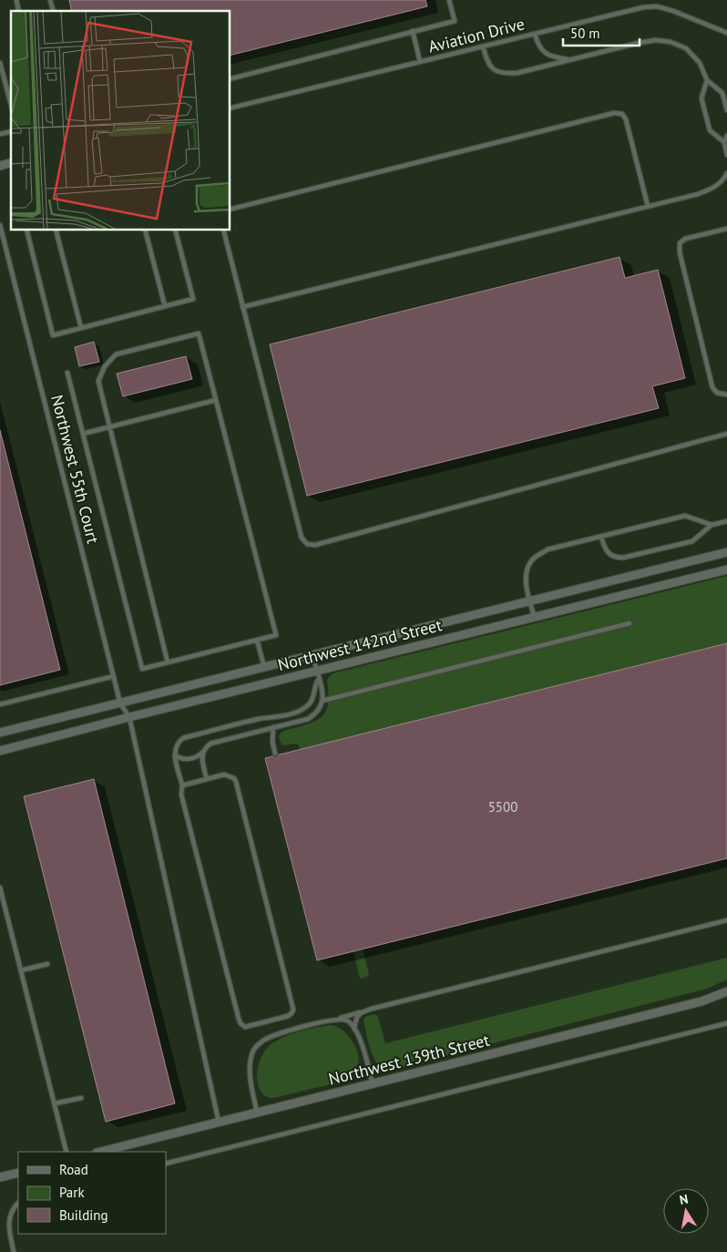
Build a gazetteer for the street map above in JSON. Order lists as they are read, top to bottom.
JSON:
{
  "streets": {
    "street": ["Northwest 142nd Street", "Northwest 139th Street"],
    "lane": ["Aviation Drive", "Northwest 55th Court"]
  },
  "crossings": [
    ["Northwest 55th Court", "Northwest 142nd Street"]
  ],
  "house_numbers": ["5500"],
  "legend": ["Road", "Park", "Building"],
  "scale_bar": "50 m",
  "north": "top"
}
